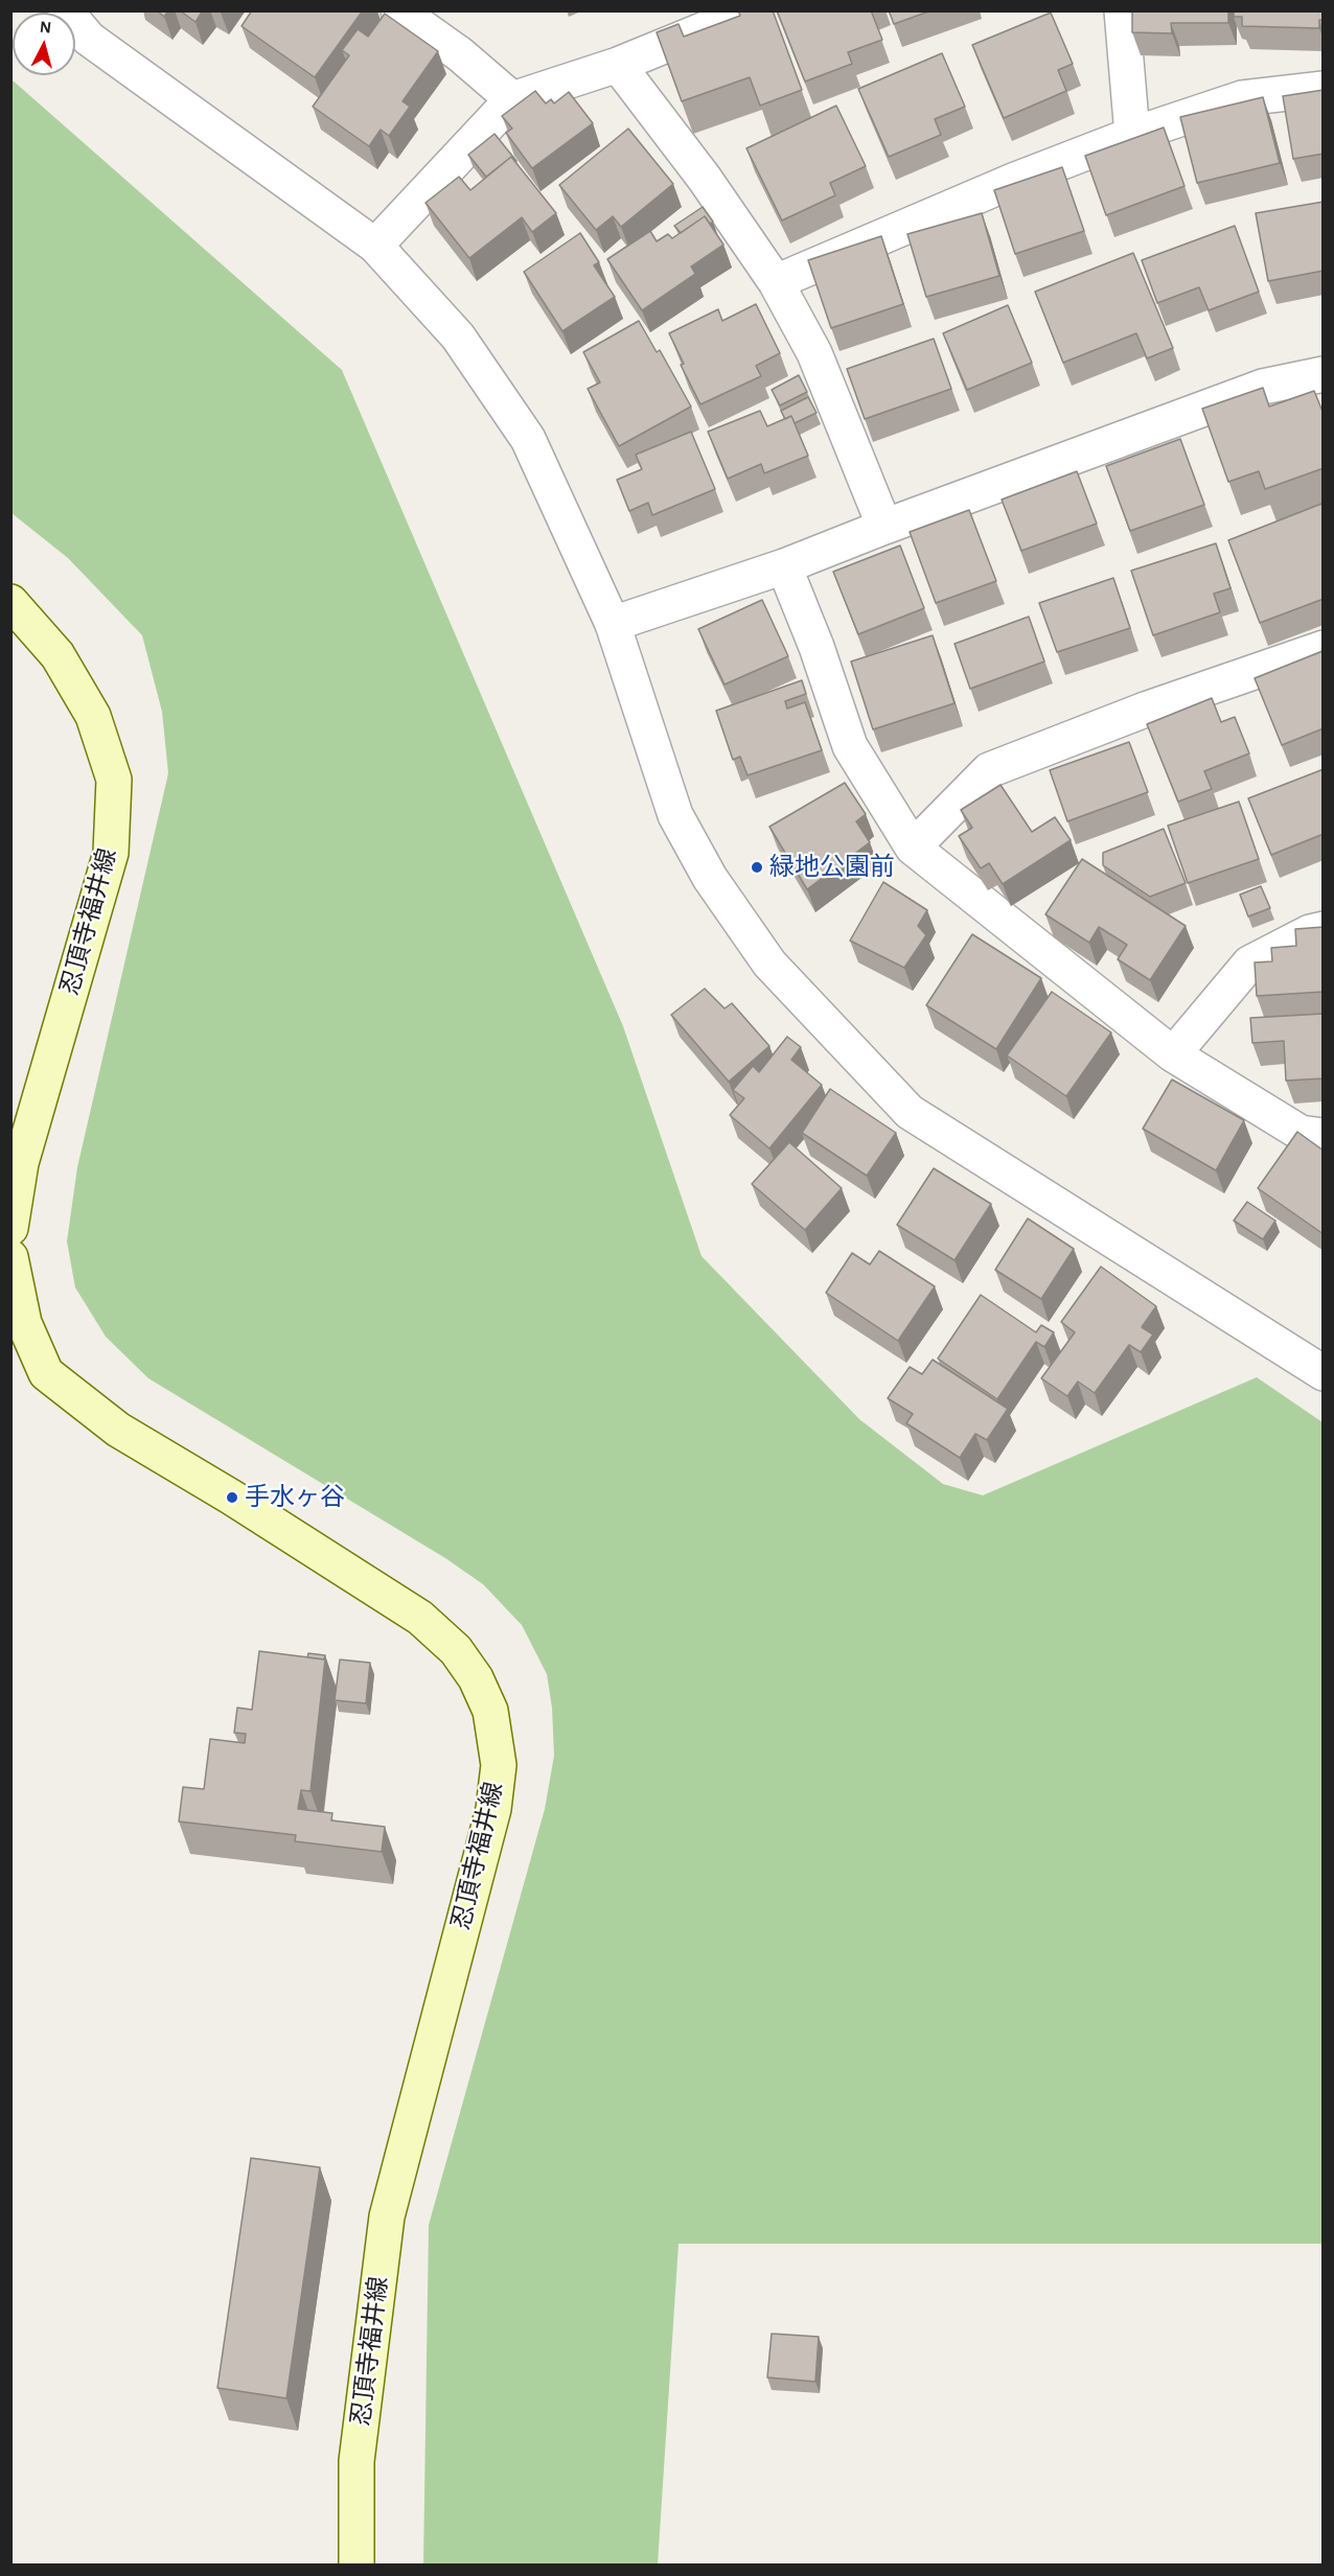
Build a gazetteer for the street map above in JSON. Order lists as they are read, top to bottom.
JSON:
{
  "streets": {
    "main road": ["忍頂寺福井線"]
  },
  "places": ["緑地公園前", "手水ヶ谷"],
  "north": "top"
}
